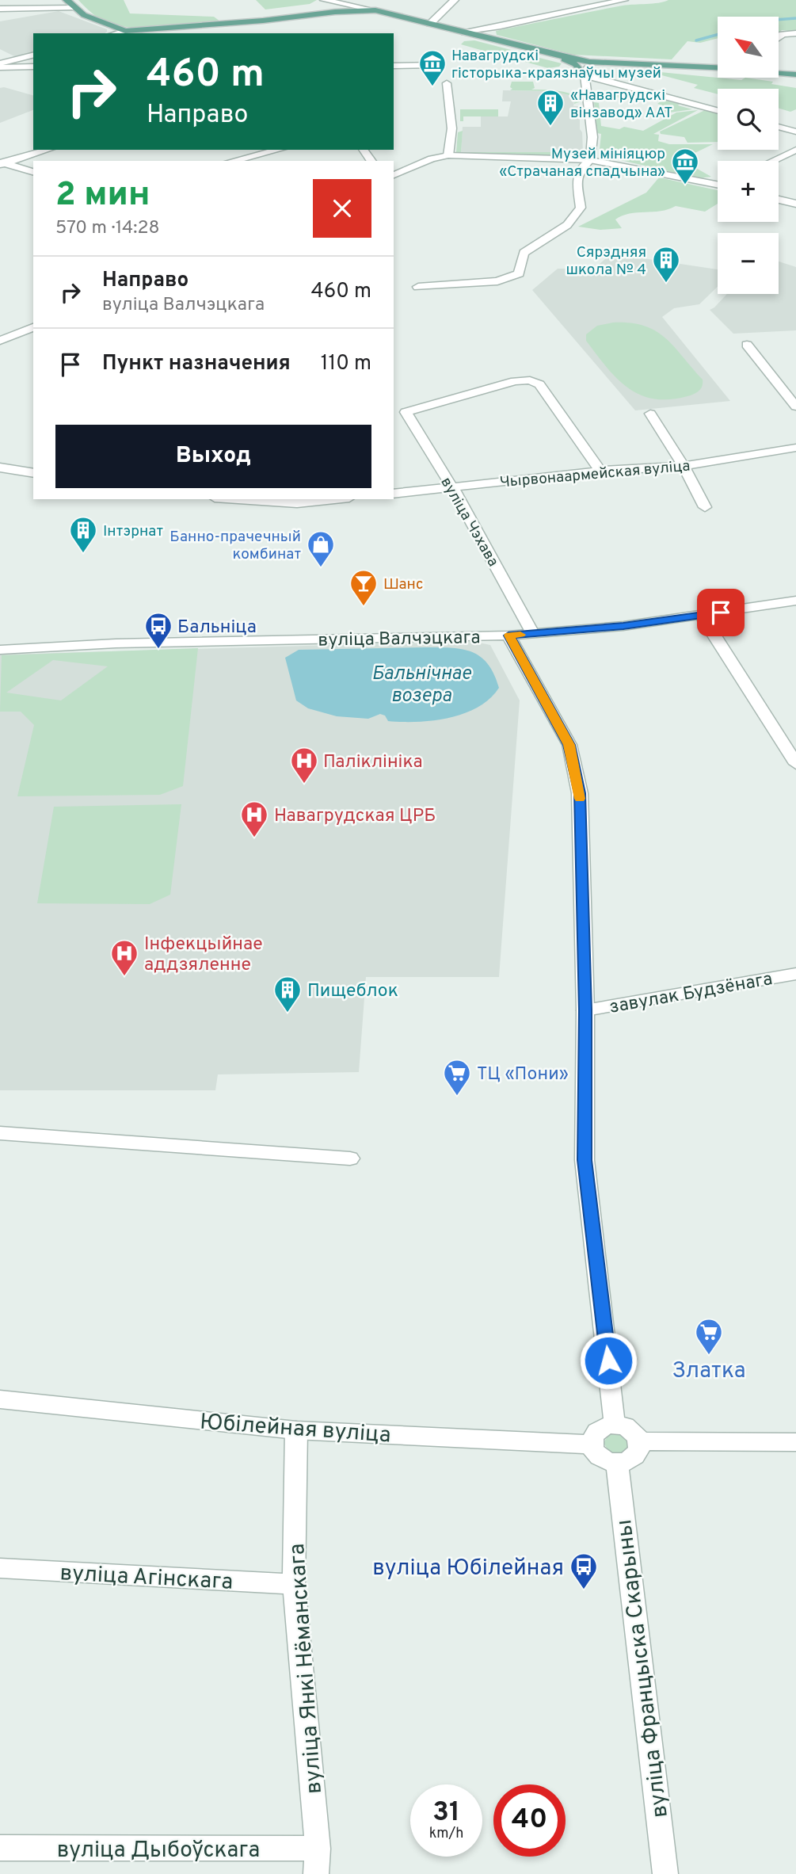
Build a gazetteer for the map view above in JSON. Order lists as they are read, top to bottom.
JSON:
{
  "streets": {
    "street": [
      "Чырвонаармейская вуліца",
      "вуліца Чэхава",
      "вуліца Валчэцкага",
      "завулак Будзёнага",
      "Юбілейная вуліца",
      "вуліца Агінскага",
      "вуліца Янкі Нёманскага",
      "вуліца Францыска Скарыны",
      "вуліца Дыбоўскага"
    ]
  },
  "crossings": [
    ["Чырвонаармейская вуліца", "вуліца Чэхава"],
    ["вуліца Чэхава", "вуліца Валчэцкага"],
    ["Юбілейная вуліца", "вуліца Янкі Нёманскага"],
    ["Юбілейная вуліца", "вуліца Францыска Скарыны"],
    ["вуліца Агінскага", "вуліца Янкі Нёманскага"],
    ["вуліца Янкі Нёманскага", "вуліца Дыбоўскага"]
  ],
  "water": ["Бальнічнае возера"],
  "places": {
    "museum": ["Навагрудскі гісторыка-краязнаўчы музей", "Музей мініяцюр «Страчаная спадчына»"],
    "building": [
      "«Навагрудскі вінзавод» ААТ",
      "Сярэдняя школа № 4",
      "Інтэрнат",
      "Пищеблок"
    ],
    "shop": ["Банно-прачечный комбинат"],
    "bar": ["Шанс"],
    "bus stop": ["Бальніца", "вуліца Юбілейная"],
    "hospital": ["Паліклініка", "Навагрудская ЦРБ", "Інфекцыйнае аддзяленне"],
    "supermarket": ["ТЦ «Пони»", "Златка"]
  },
  "north": "top left",
  "page": {
    "map_buttons": ["+", "−"],
    "turn": ["460 m", "Направо"],
    "heading": ["2 мин", "570 m · 14:28"],
    "list": [
      {
        "name": "Направо",
        "note": "вуліца Валчэцкага",
        "value": "460 m"
      },
      {
        "name": "Пункт назначения",
        "value": "110 m"
      }
    ],
    "buttons": "Выход",
    "speed": "31 km/h",
    "limit": "40"
  }
}
